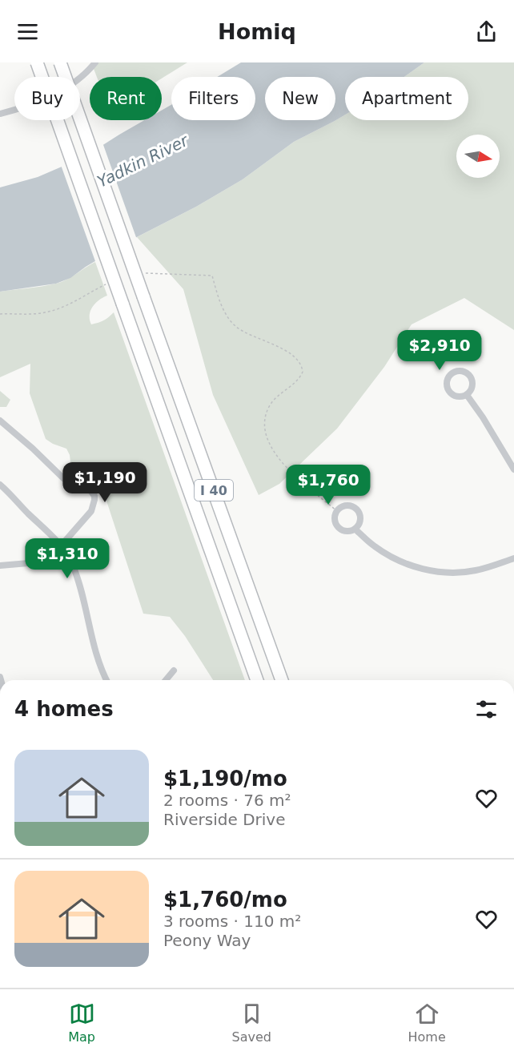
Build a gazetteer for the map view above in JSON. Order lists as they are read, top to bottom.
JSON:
{
  "streets": {
    "highway": ["I 40"]
  },
  "water": ["Yadkin River"],
  "north": "right",
  "page": {
    "header": "Homiq",
    "chip": [
      "Buy",
      "Rent",
      "Filters",
      "New",
      "Apartment"
    ],
    "price": [
      "$2,910",
      "$1,190",
      "$1,760",
      "$1,310"
    ],
    "heading": "4 homes",
    "list": [
      {
        "name": "$1,190/mo",
        "note": "2 rooms · 76 m² · Riverside Drive"
      },
      {
        "name": "$1,760/mo",
        "note": "3 rooms · 110 m² · Peony Way"
      }
    ],
    "tabs": ["Map", "Saved", "Home"]
  }
}
